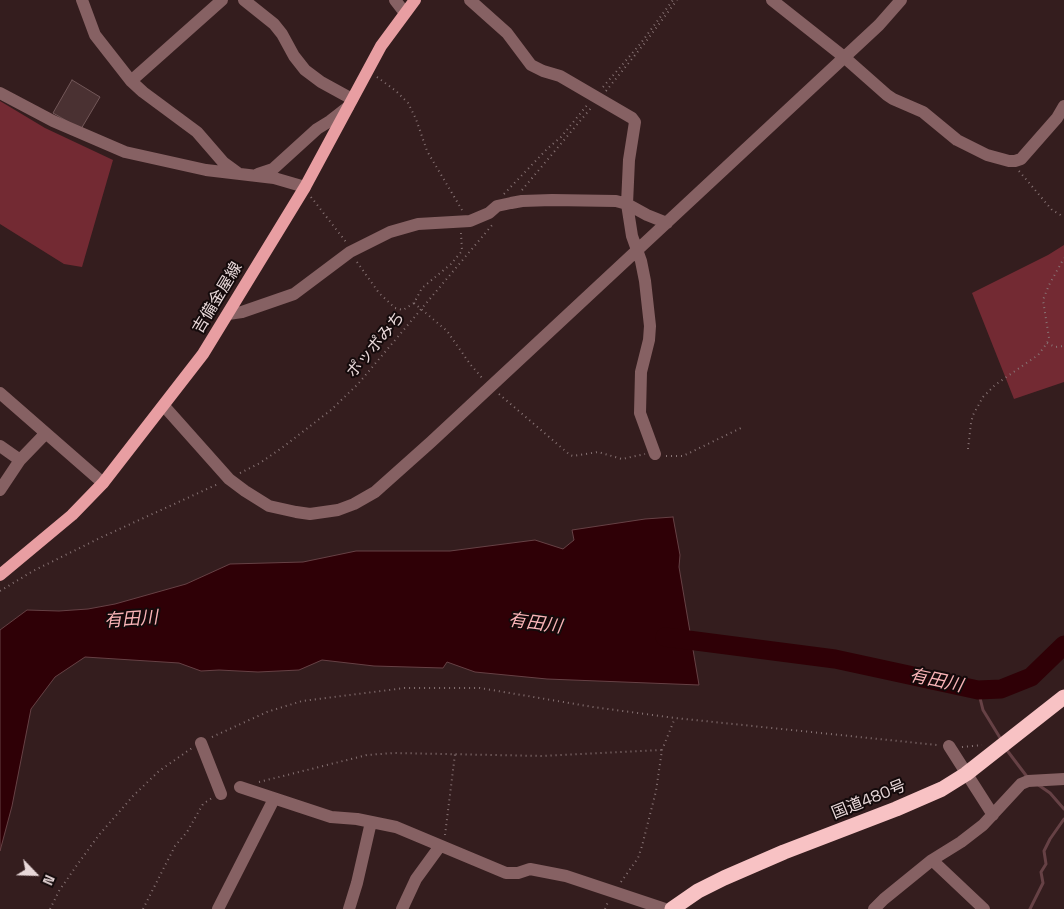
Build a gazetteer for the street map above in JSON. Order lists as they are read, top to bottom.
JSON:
{
  "streets": {
    "highway": ["国道480号"],
    "main road": ["吉備金屋線"],
    "path": ["ポッポみち"]
  },
  "water": ["有田川"],
  "north": "bottom right"
}
